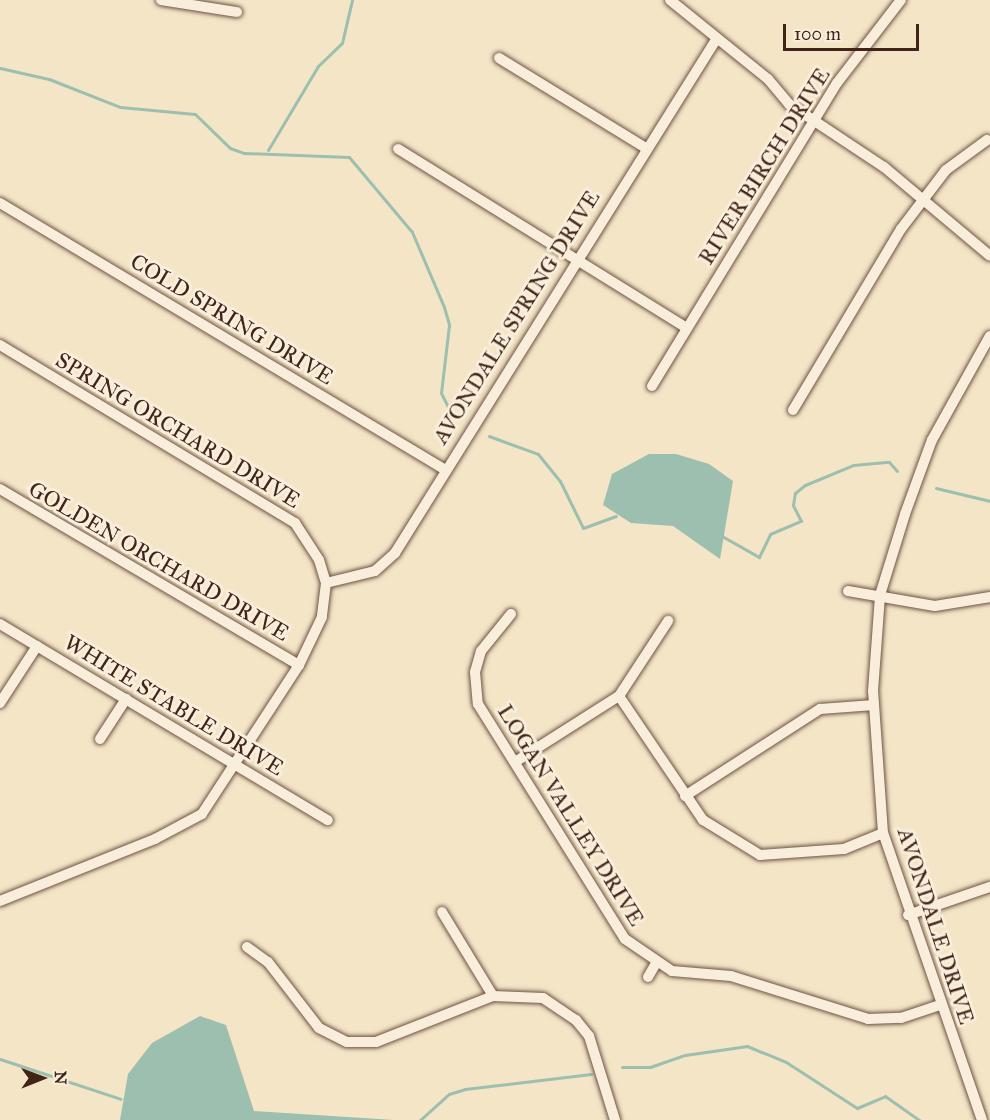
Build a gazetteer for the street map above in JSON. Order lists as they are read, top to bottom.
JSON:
{
  "streets": {
    "street": [
      "RIVER BIRCH DRIVE",
      "AVONDALE SPRING DRIVE",
      "COLD SPRING DRIVE",
      "SPRING ORCHARD DRIVE",
      "GOLDEN ORCHARD DRIVE",
      "WHITE STABLE DRIVE",
      "LOGAN VALLEY DRIVE",
      "AVONDALE DRIVE"
    ]
  },
  "crossings": [
    ["AVONDALE SPRING DRIVE", "COLD SPRING DRIVE"],
    ["AVONDALE SPRING DRIVE", "SPRING ORCHARD DRIVE"],
    ["SPRING ORCHARD DRIVE", "GOLDEN ORCHARD DRIVE"],
    ["SPRING ORCHARD DRIVE", "WHITE STABLE DRIVE"],
    ["LOGAN VALLEY DRIVE", "AVONDALE DRIVE"]
  ],
  "scale_bar": "100 m",
  "north": "right"
}
